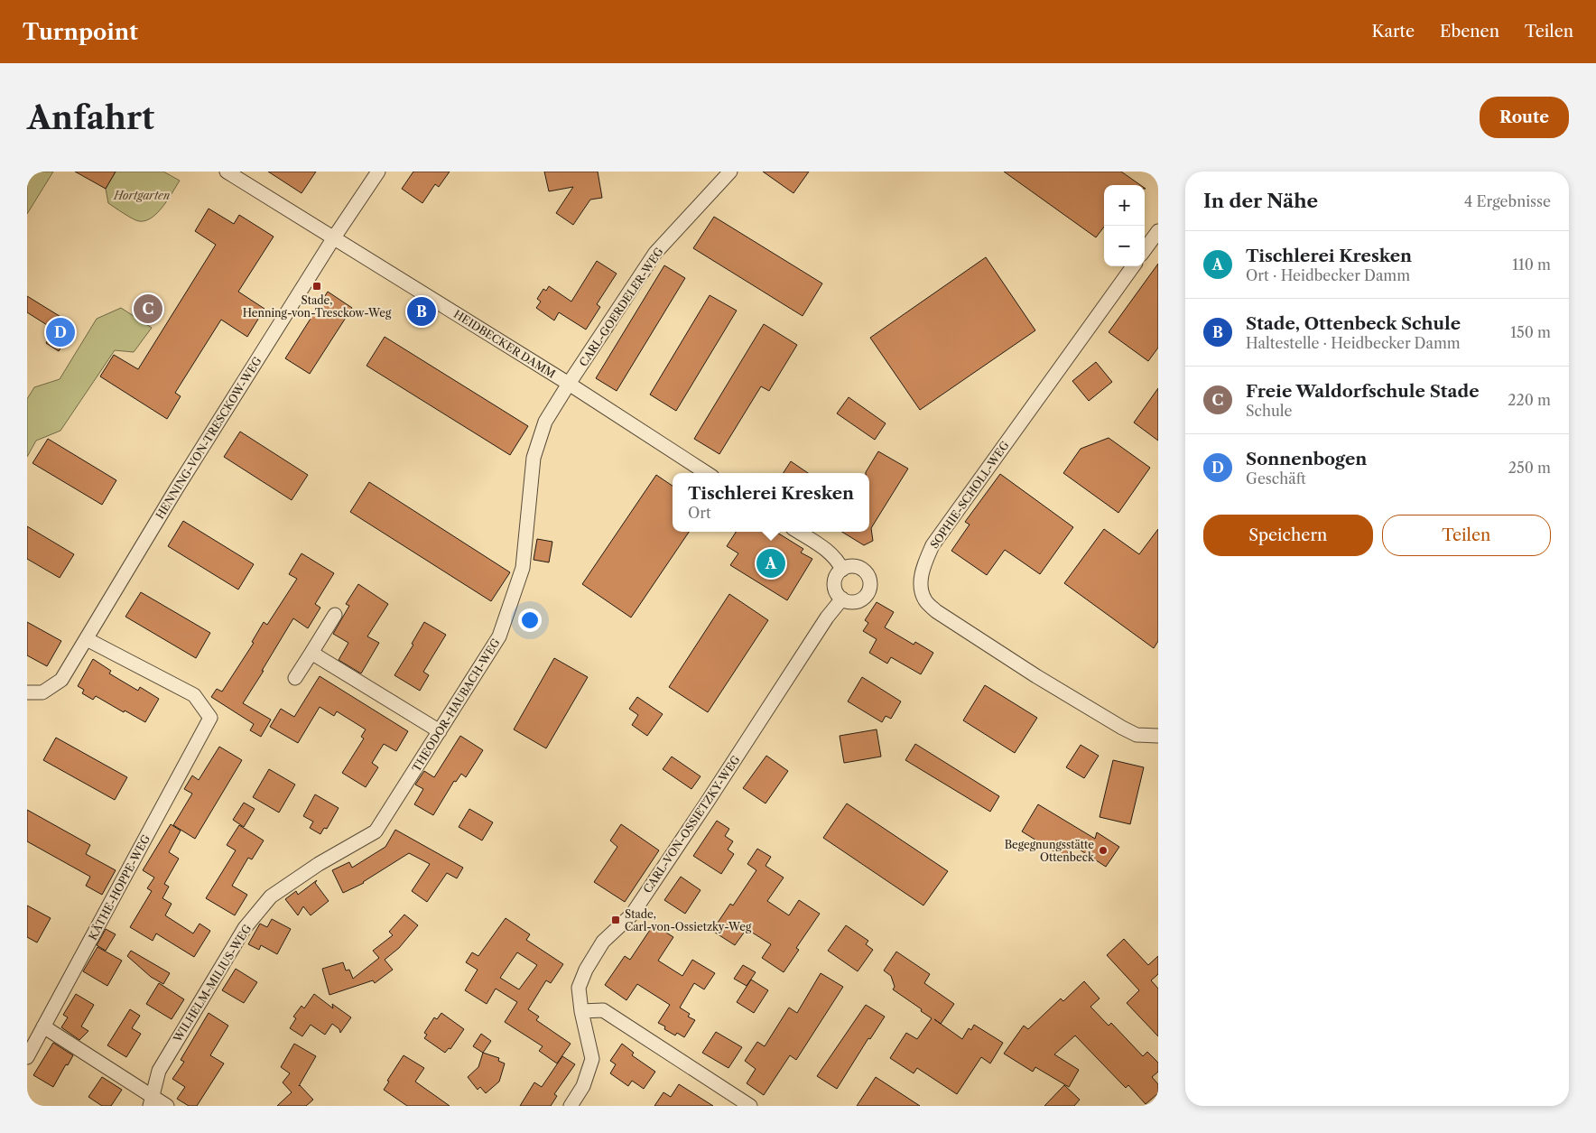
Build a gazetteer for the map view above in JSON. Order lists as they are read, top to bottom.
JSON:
{
  "streets": {
    "street": [
      "CARL-GOERDELER-WEG",
      "HEIDBECKER DAMM",
      "HENNING-VON-TRESCKOW-WEG",
      "SOPHIE-SCHOLL-WEG",
      "THEODOR-HAUBACH-WEG",
      "CARL-VON-OSSIETZKY-WEG",
      "KÄTHE-HOPPE-WEG",
      "WILHELM-MILIUS-WEG"
    ]
  },
  "crossings": [
    ["CARL-GOERDELER-WEG", "HEIDBECKER DAMM"],
    ["CARL-GOERDELER-WEG", "THEODOR-HAUBACH-WEG"],
    ["HEIDBECKER DAMM", "HENNING-VON-TRESCKOW-WEG"],
    ["HEIDBECKER DAMM", "THEODOR-HAUBACH-WEG"],
    ["HENNING-VON-TRESCKOW-WEG", "KÄTHE-HOPPE-WEG"],
    ["THEODOR-HAUBACH-WEG", "WILHELM-MILIUS-WEG"]
  ],
  "parks": ["Hortgarten"],
  "places": {
    "transit": ["Stade, Henning-von-Tresckow-Weg", "Stade, Carl-von-Ossietzky-Weg"],
    "other": ["Begegnungsstätte Ottenbeck"]
  },
  "page": {
    "header": "Turnpoint",
    "nav": ["Karte", "Ebenen", "Teilen"],
    "buttons": [
      "Route",
      ["Speichern", "Teilen"]
    ],
    "title": "Anfahrt",
    "heading": ["In der Nähe", "4 Ergebnisse"],
    "map_buttons": ["+", "−"],
    "list": [
      {
        "mark": "A",
        "name": "Tischlerei Kresken",
        "note": "Ort · Heidbecker Damm",
        "value": "110 m"
      },
      {
        "mark": "B",
        "name": "Stade, Ottenbeck Schule",
        "note": "Haltestelle · Heidbecker Damm",
        "value": "150 m"
      },
      {
        "mark": "C",
        "name": "Freie Waldorfschule Stade",
        "note": "Schule",
        "value": "220 m"
      },
      {
        "mark": "D",
        "name": "Sonnenbogen",
        "note": "Geschäft",
        "value": "250 m"
      }
    ],
    "pins": [
      "C",
      "B",
      "D",
      "A"
    ],
    "popup": ["Tischlerei Kresken", "Ort"]
  }
}
